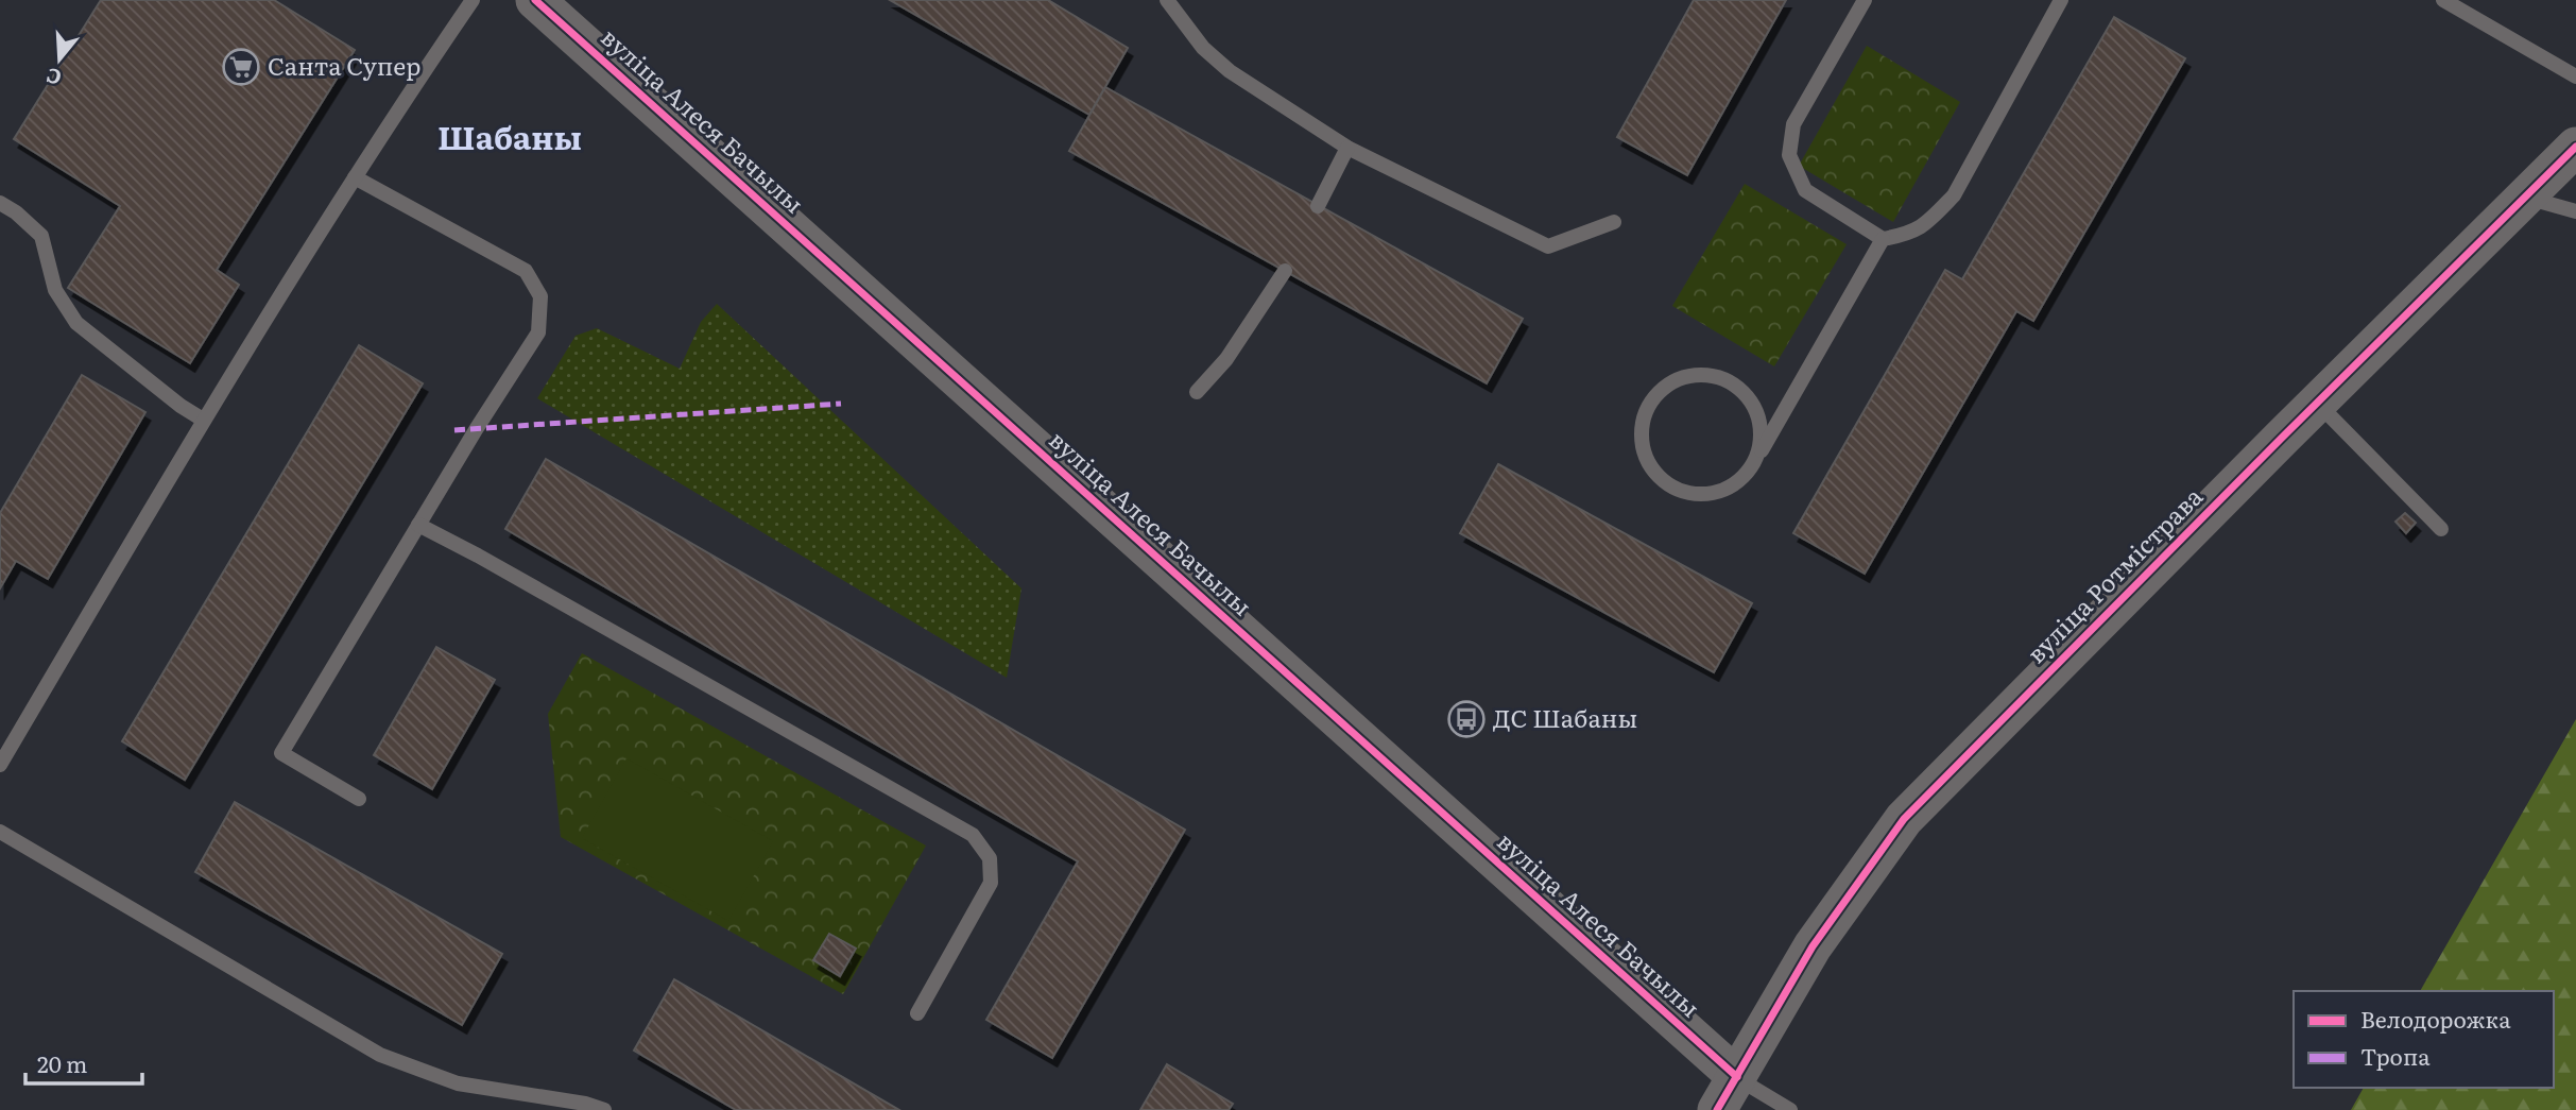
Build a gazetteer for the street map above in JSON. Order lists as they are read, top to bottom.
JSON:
{
  "streets": {
    "street": ["вуліца Алеся Бачылы", "вуліца Ротмістрава"]
  },
  "crossings": [
    ["вуліца Алеся Бачылы", "вуліца Ротмістрава"]
  ],
  "districts": ["Шабаны"],
  "places": {
    "supermarket": ["Санта Супер"],
    "bus stop": ["ДС Шабаны"]
  },
  "legend": ["Велодорожка", "Тропа"],
  "scale_bar": "20 m",
  "north": "bottom"
}
